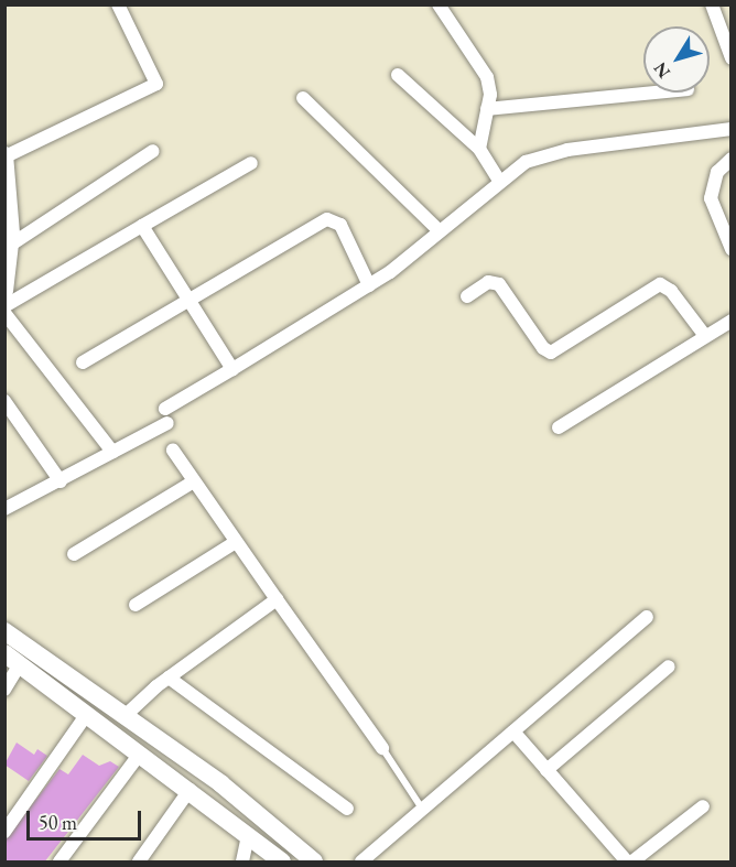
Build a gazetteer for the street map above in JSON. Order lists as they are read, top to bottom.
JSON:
{
  "scale_bar": "50 m",
  "north": "bottom left"
}
